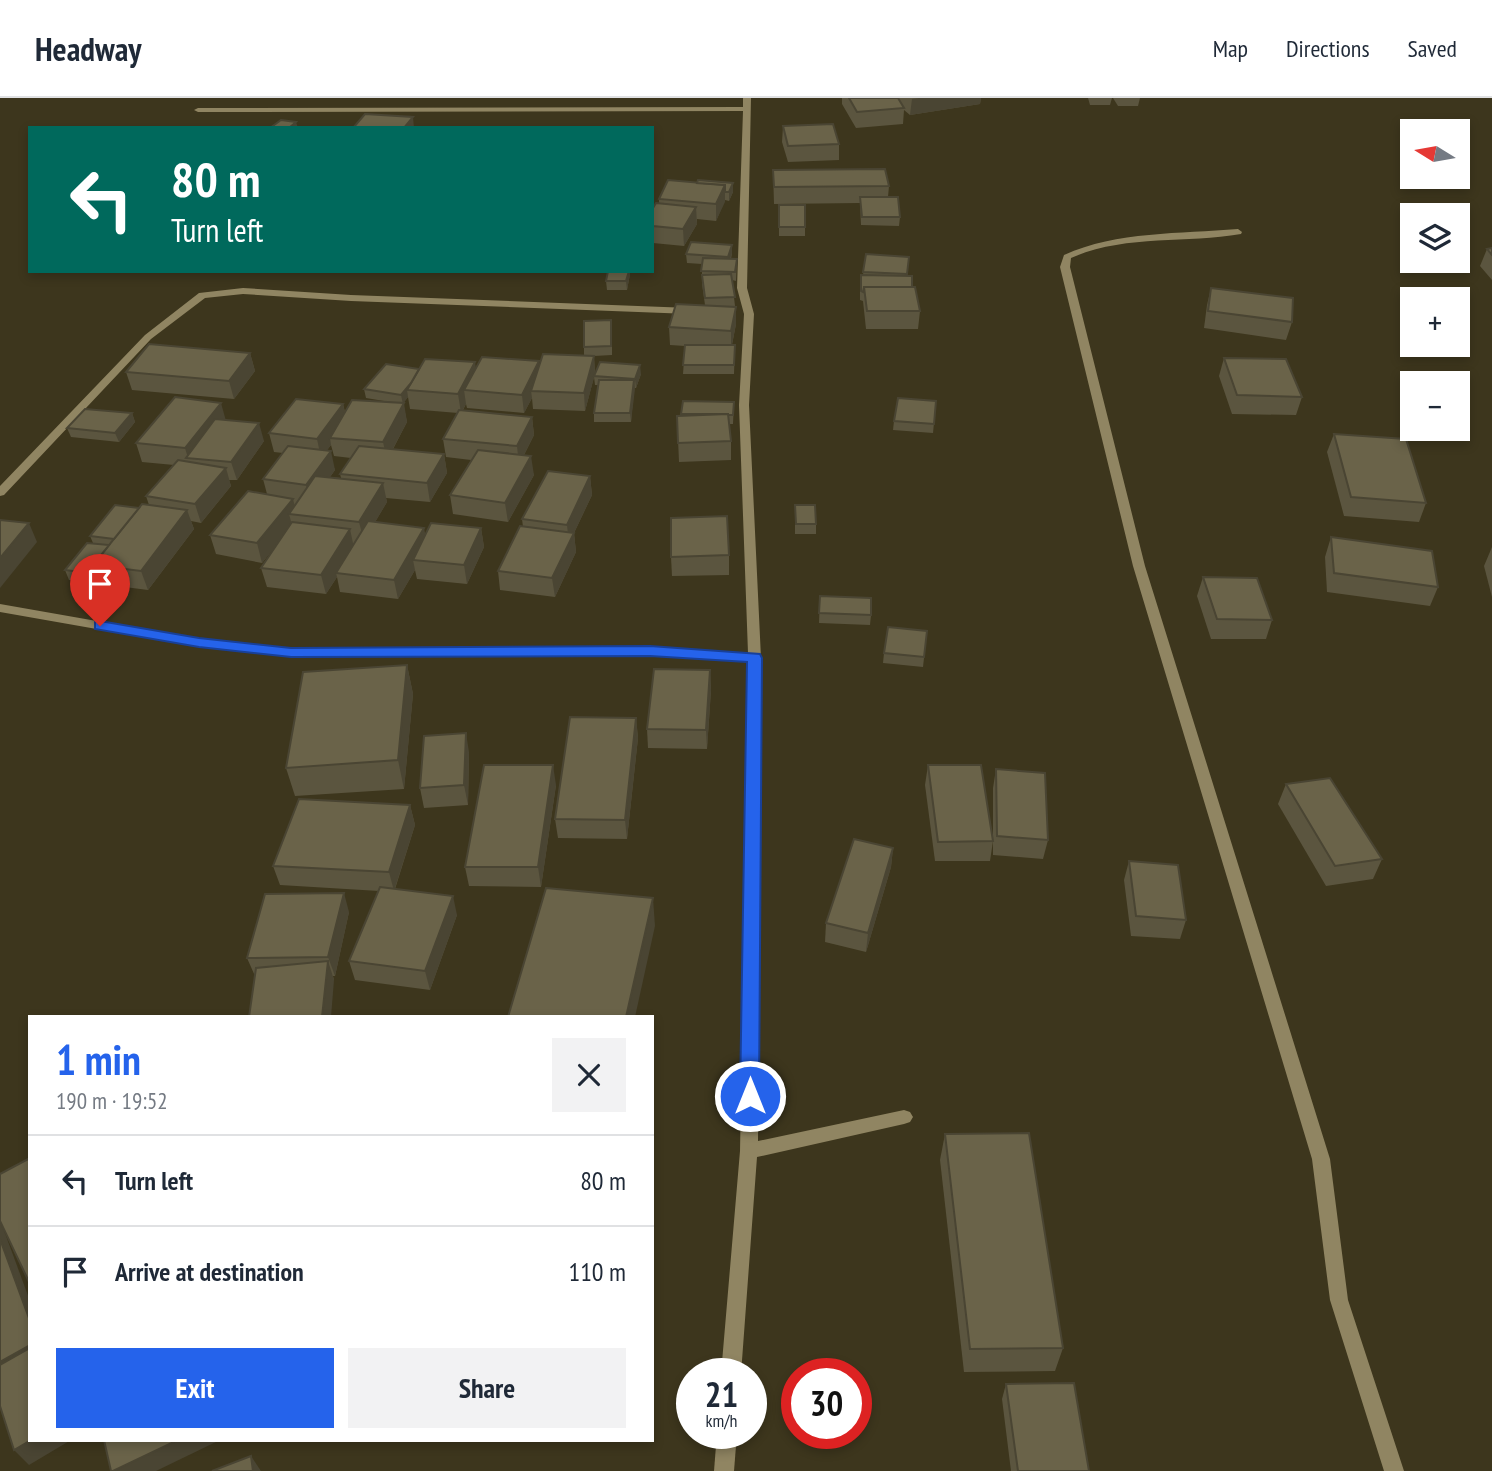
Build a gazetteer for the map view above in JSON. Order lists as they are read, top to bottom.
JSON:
{
  "north": "left",
  "page": {
    "header": "Headway",
    "nav": ["Map", "Directions", "Saved"],
    "map_buttons": ["+", "−"],
    "turn": ["80 m", "Turn left"],
    "heading": ["1 min", "190 m · 19:52"],
    "list": [
      {
        "name": "Turn left",
        "value": "80 m"
      },
      {
        "name": "Arrive at destination",
        "value": "110 m"
      }
    ],
    "buttons": ["Exit", "Share"],
    "speed": "21 km/h",
    "limit": "30"
  }
}
